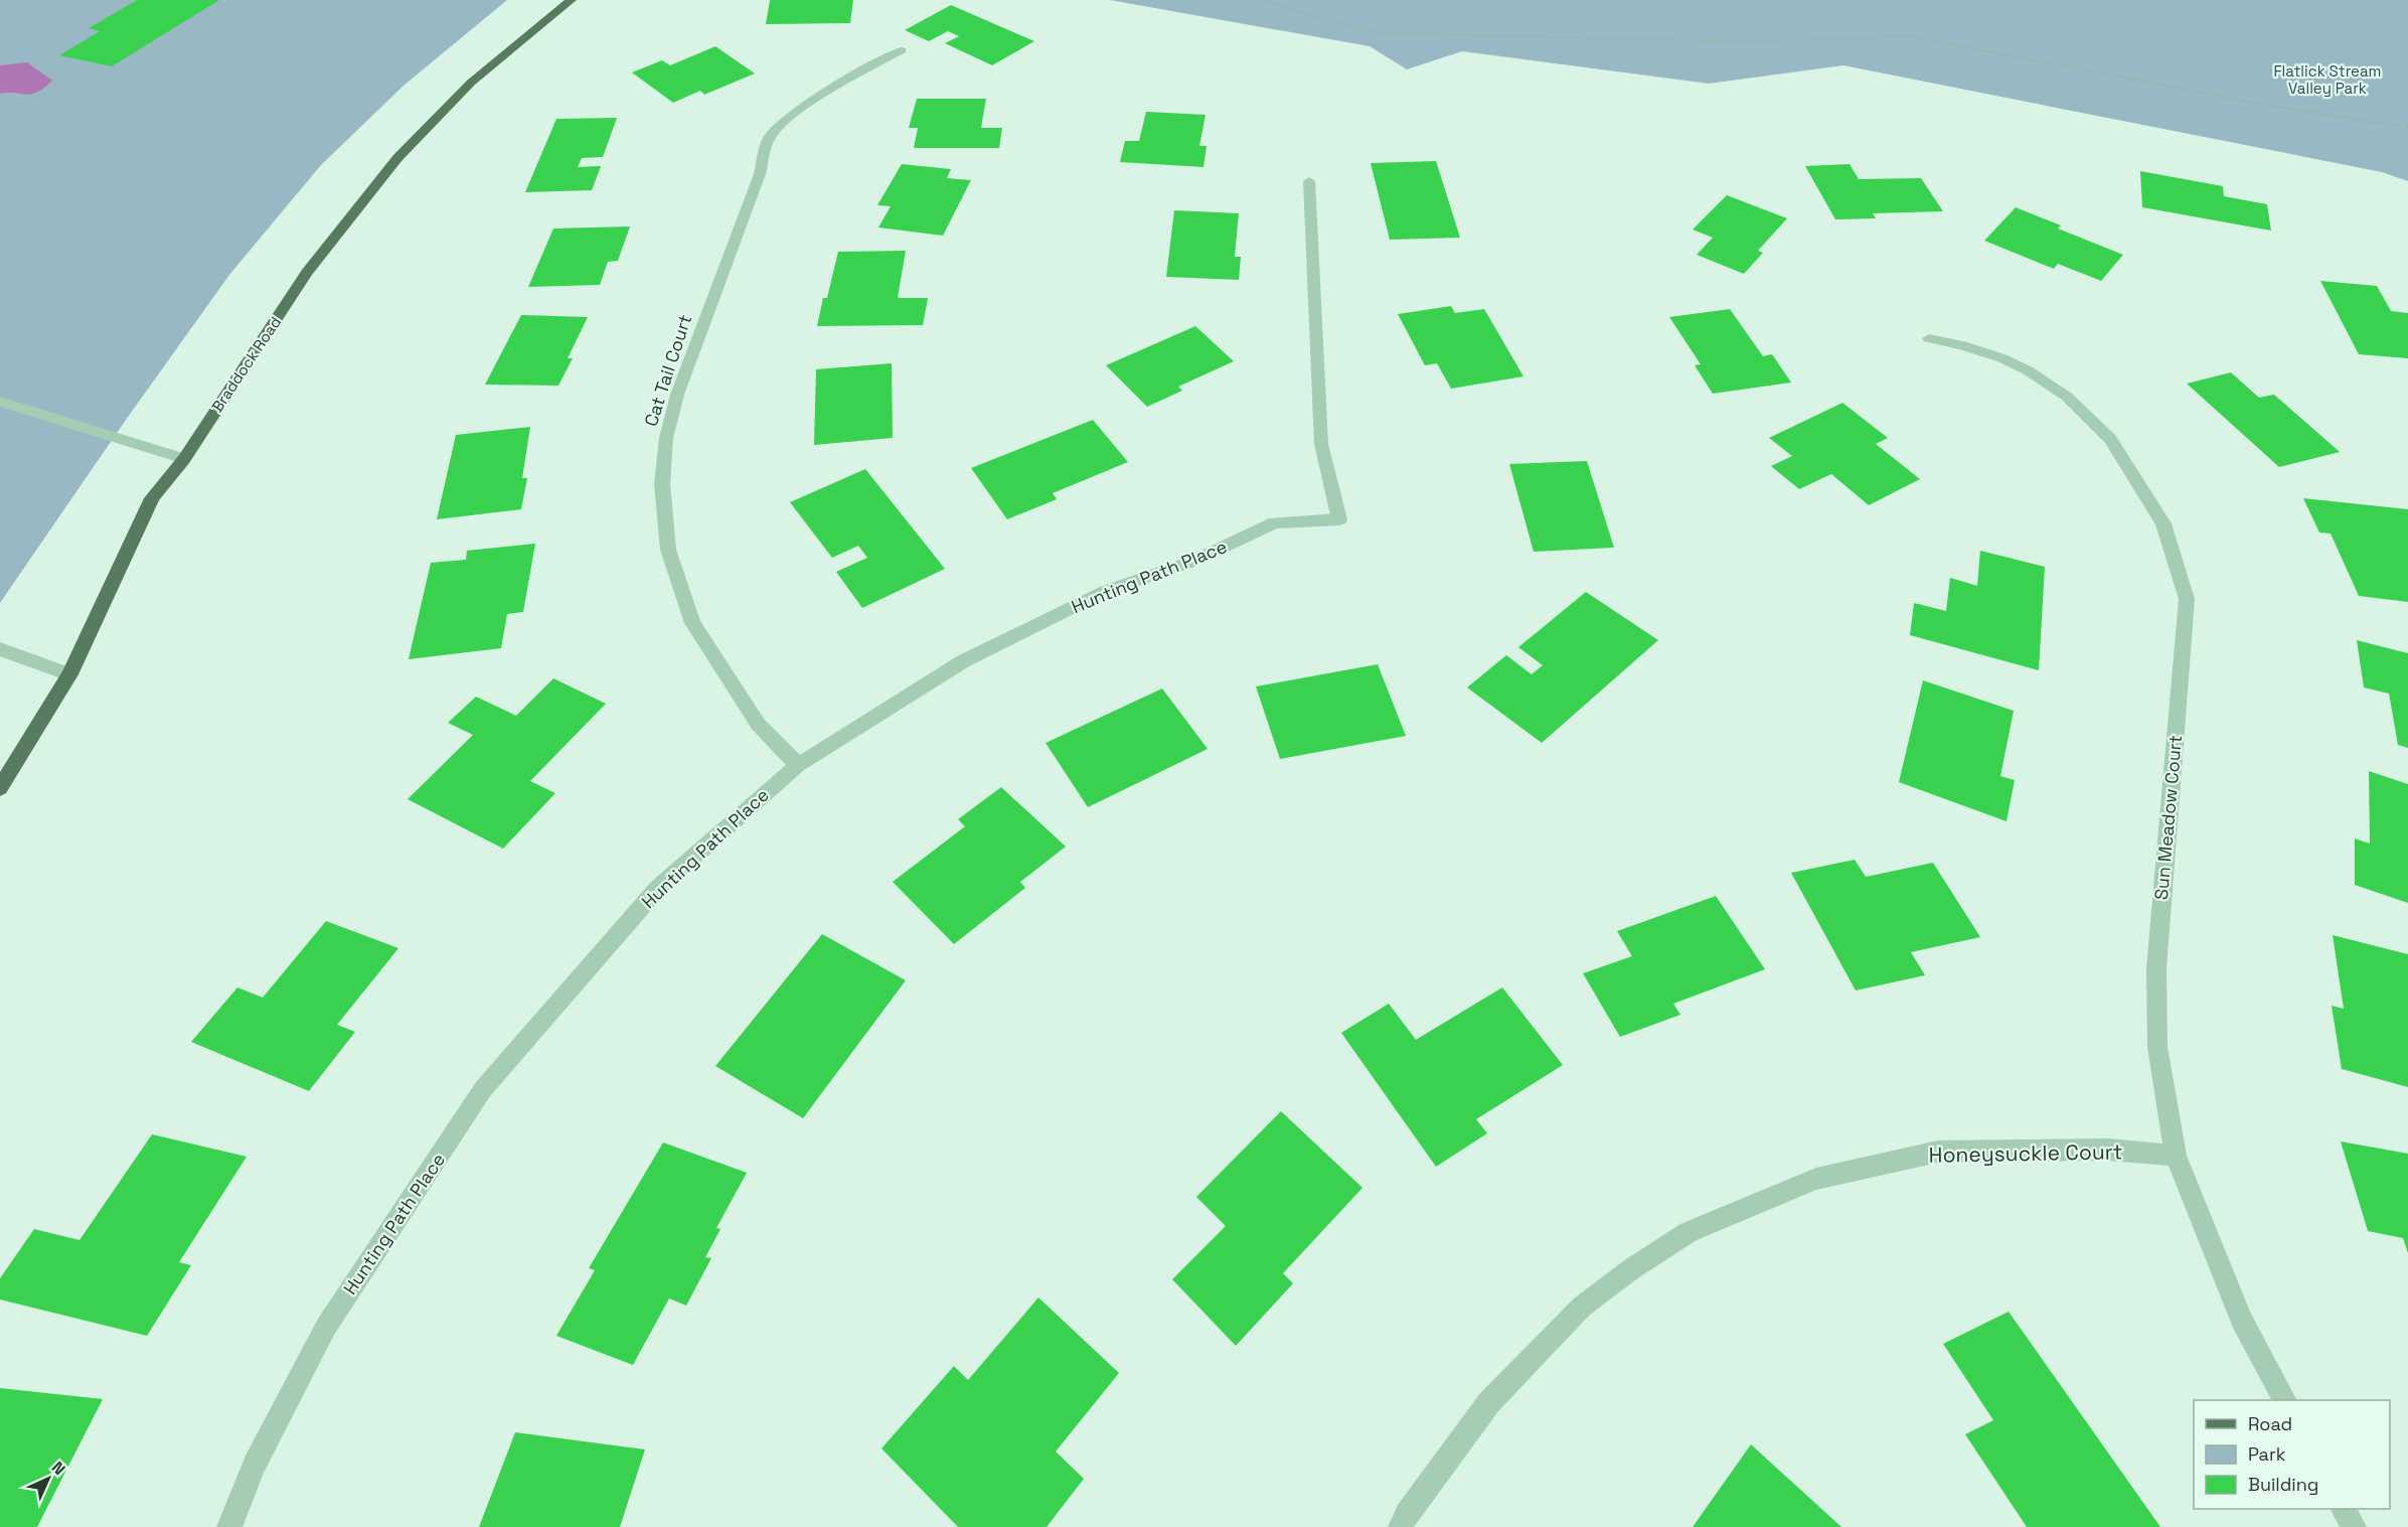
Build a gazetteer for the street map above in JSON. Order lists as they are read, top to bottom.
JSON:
{
  "streets": {
    "main road": ["Braddock Road"],
    "street": [
      "Cat Tail Court",
      "Hunting Path Place",
      "Sun Meadow Court",
      "Honeysuckle Court"
    ]
  },
  "crossings": [
    ["Cat Tail Court", "Hunting Path Place"],
    ["Sun Meadow Court", "Honeysuckle Court"]
  ],
  "parks": ["Flatlick Stream Valley Park"],
  "legend": ["Road", "Park", "Building"],
  "north": "top right"
}
